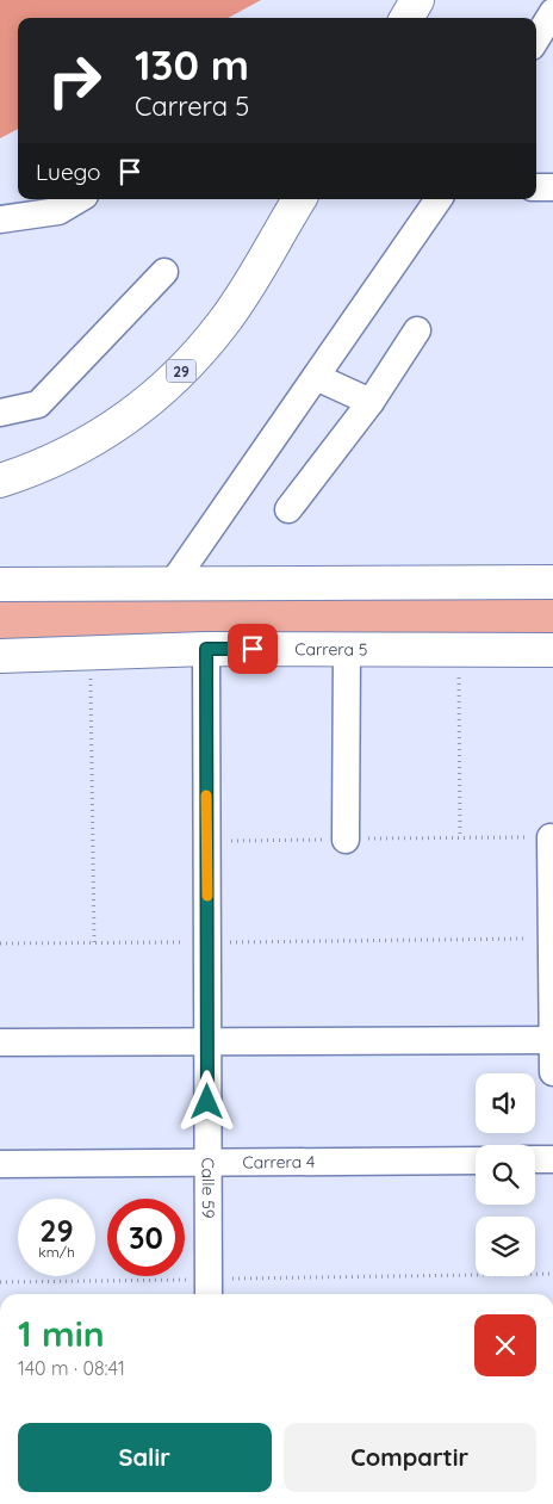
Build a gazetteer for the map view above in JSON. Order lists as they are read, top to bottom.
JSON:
{
  "streets": {
    "main road": ["29", "Carrera 5"],
    "street": ["Carrera 4", "Calle 59"]
  },
  "crossings": [
    ["Carrera 5", "Calle 59"],
    ["Carrera 4", "Calle 59"]
  ],
  "page": {
    "turn": ["130 m", "Carrera 5"],
    "then": "Luego",
    "speed": "29 km/h",
    "limit": "30",
    "heading": ["1 min", "140 m · 08:41"],
    "buttons": ["Salir", "Compartir"]
  }
}
